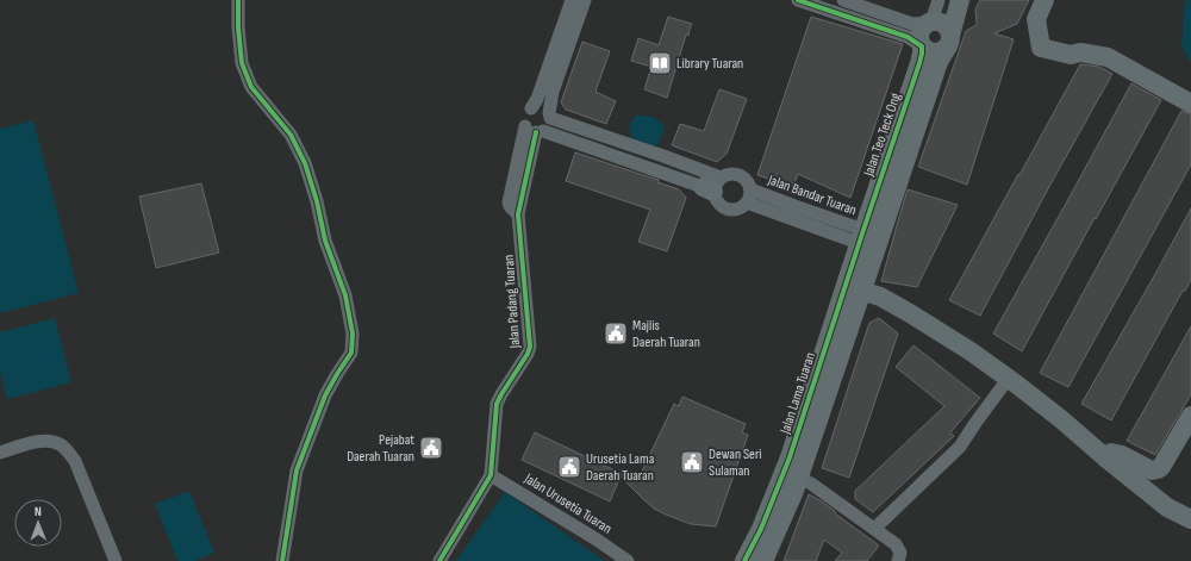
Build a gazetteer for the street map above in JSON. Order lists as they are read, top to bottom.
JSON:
{
  "streets": {
    "street": [
      "Jalan Teo Teck Ong",
      "Jalan Bandar Tuaran",
      "Jalan Padang Tuaran",
      "Jalan Lama Tuaran",
      "Jalan Urusetia Tuaran"
    ]
  },
  "crossings": [
    ["Jalan Teo Teck Ong", "Jalan Bandar Tuaran"],
    ["Jalan Padang Tuaran", "Jalan Urusetia Tuaran"]
  ],
  "places": {
    "library": ["Library Tuaran"],
    "public building": [
      "Majlis Daerah Tuaran",
      "Pejabat Daerah Tuaran",
      "Dewan Seri Sulaman",
      "Urusetia Lama Daerah Tuaran"
    ]
  },
  "north": "top"
}
